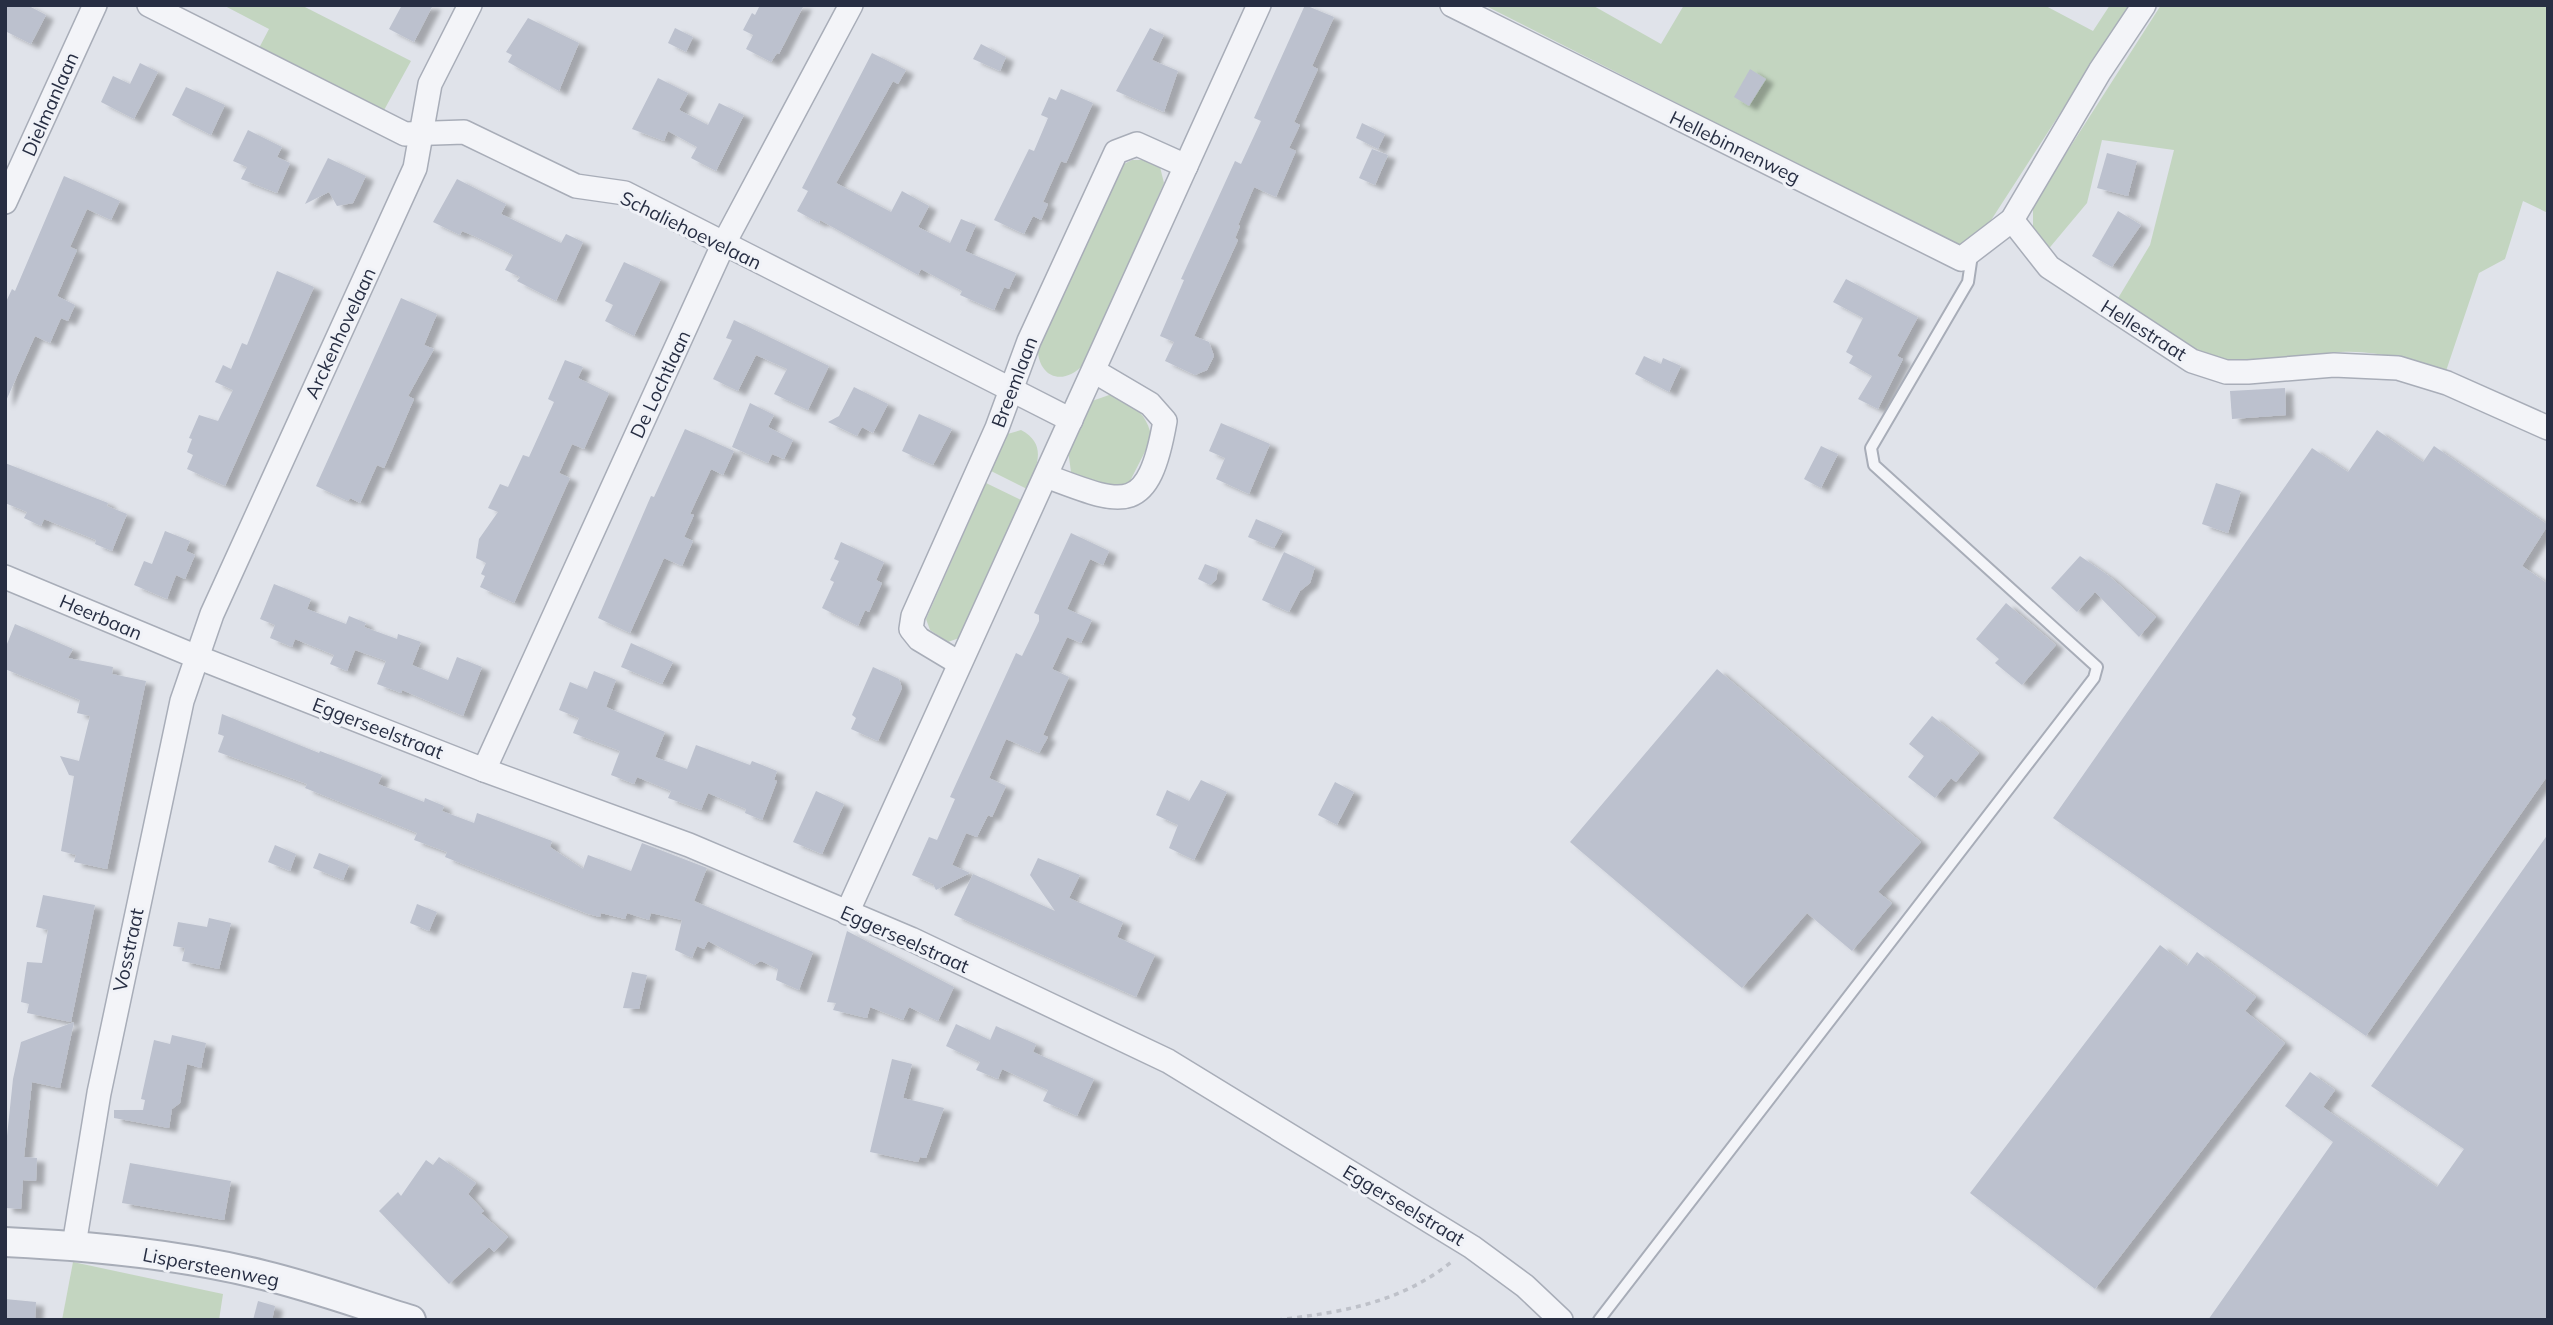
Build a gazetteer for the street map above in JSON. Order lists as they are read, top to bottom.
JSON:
{
  "streets": {
    "street": [
      "Dielmanlaan",
      "Hellebinnenweg",
      "Schaliehoevelaan",
      "Hellestraat",
      "Arckenhovelaan",
      "Breemlaan",
      "De Lochtlaan",
      "Heerbaan",
      "Eggerseelstraat",
      "Vosstraat",
      "Lispersteenweg"
    ]
  },
  "crossings": [
    ["Schaliehoevelaan", "Arckenhovelaan"],
    ["Schaliehoevelaan", "Breemlaan"],
    ["Schaliehoevelaan", "De Lochtlaan"],
    ["Arckenhovelaan", "Heerbaan"],
    ["Arckenhovelaan", "Eggerseelstraat"],
    ["Arckenhovelaan", "Vosstraat"],
    ["De Lochtlaan", "Eggerseelstraat"],
    ["Heerbaan", "Eggerseelstraat"],
    ["Heerbaan", "Vosstraat"],
    ["Eggerseelstraat", "Vosstraat"],
    ["Vosstraat", "Lispersteenweg"]
  ]
}
